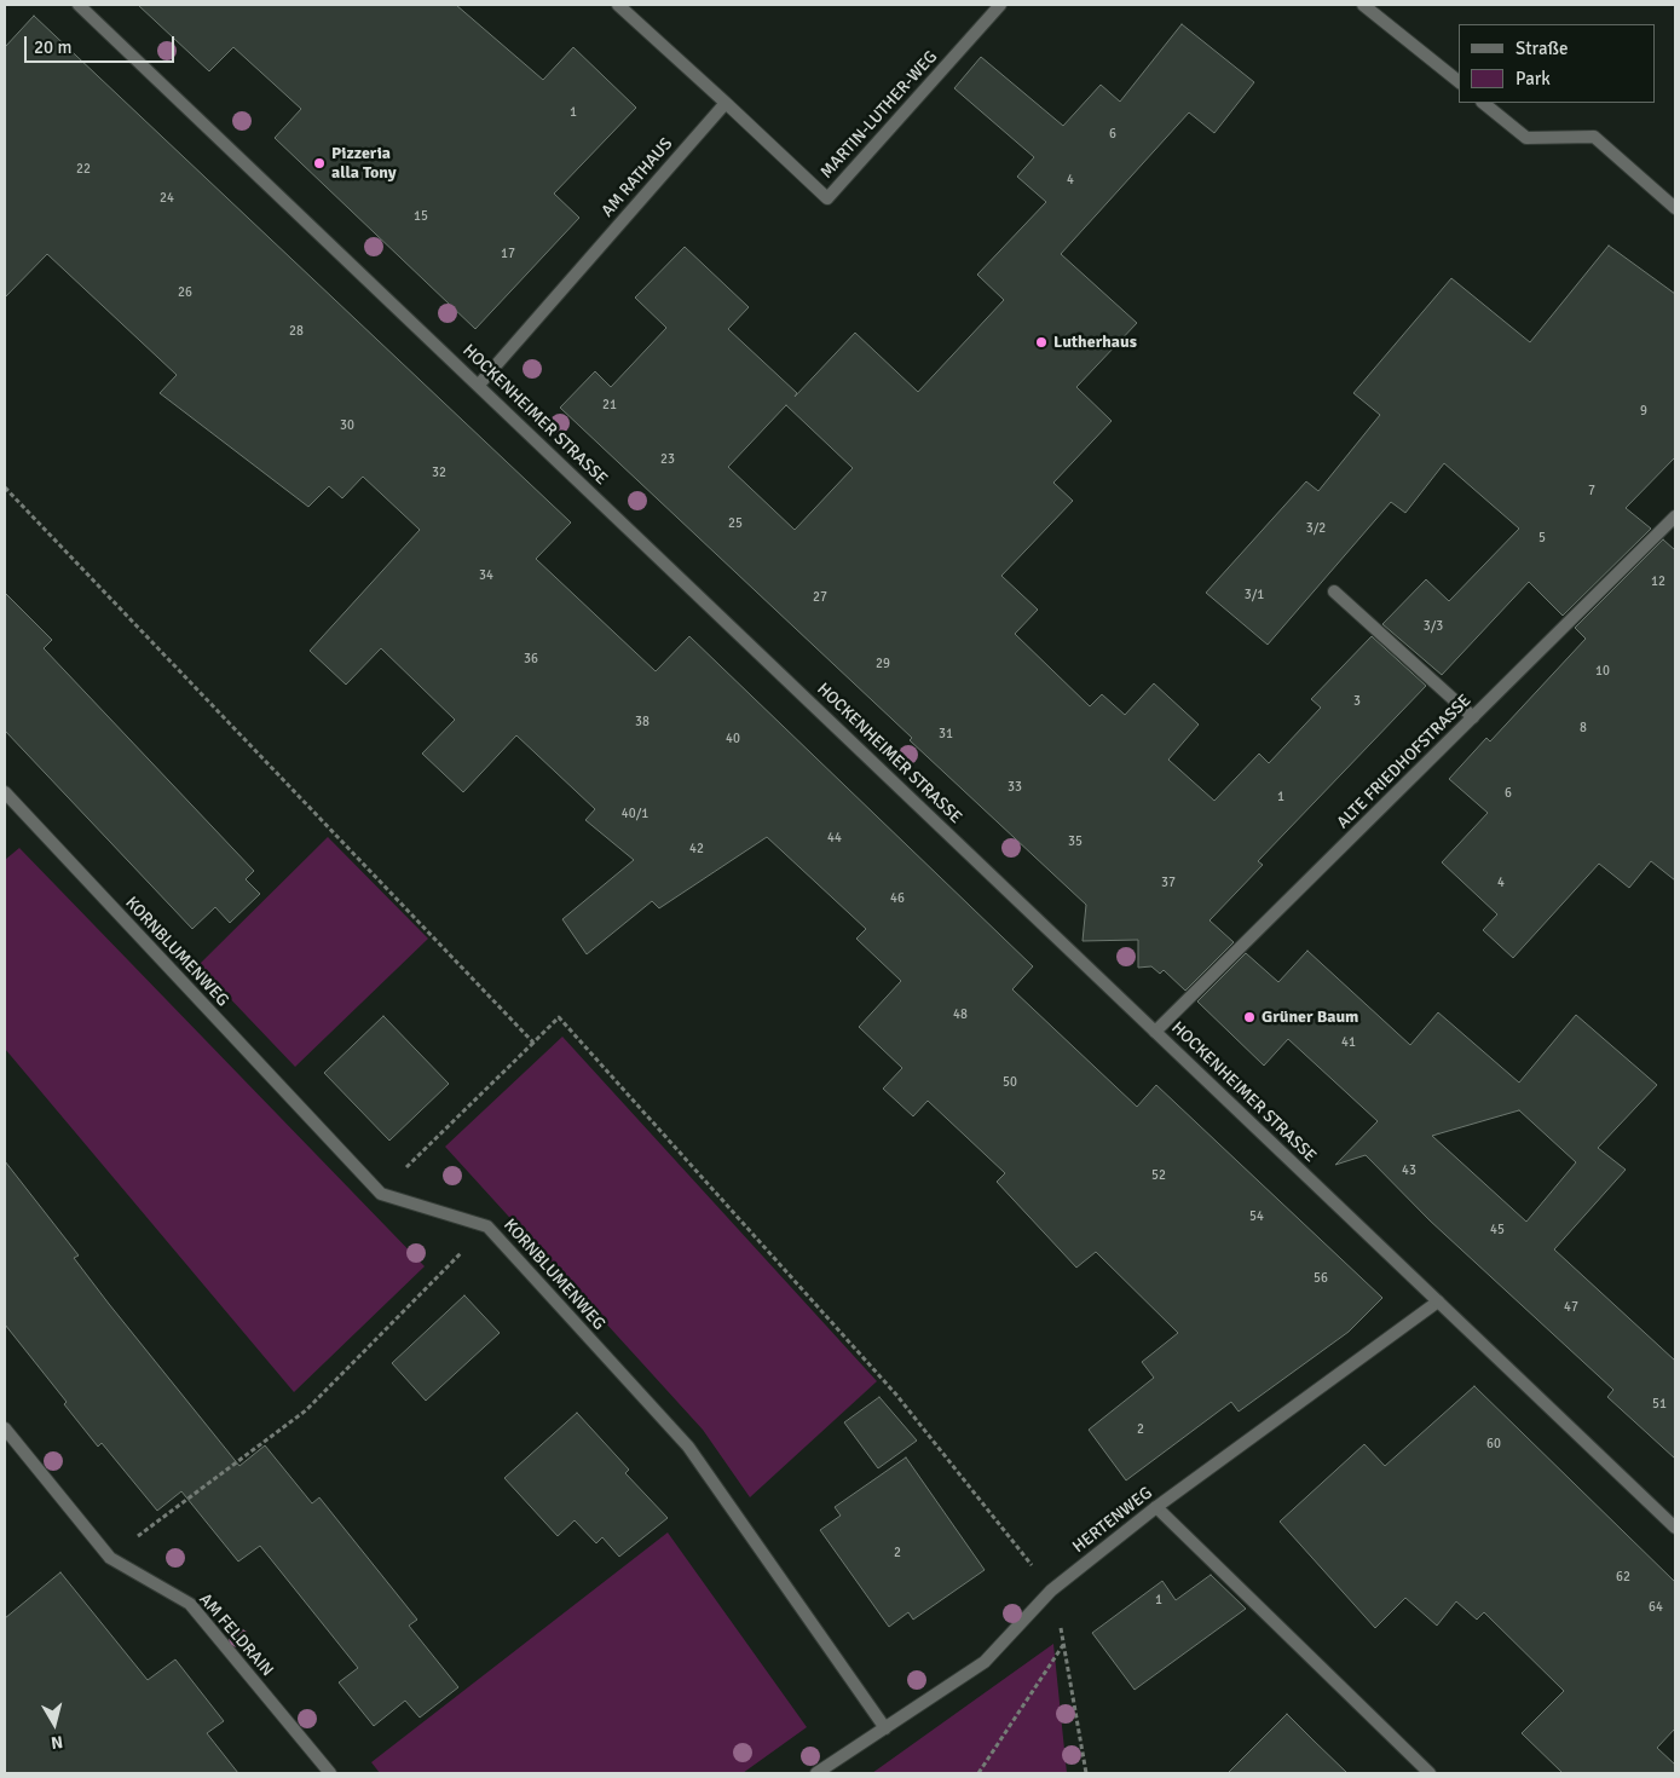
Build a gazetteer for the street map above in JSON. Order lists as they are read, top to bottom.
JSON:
{
  "streets": {
    "street": [
      "MARTIN-LUTHER-WEG",
      "AM RATHAUS",
      "HOCKENHEIMER STRASSE",
      "ALTE FRIEDHOFSTRASSE",
      "KORNBLUMENWEG",
      "HERTENWEG",
      "AM FELDRAIN"
    ]
  },
  "crossings": [
    ["MARTIN-LUTHER-WEG", "AM RATHAUS"],
    ["AM RATHAUS", "HOCKENHEIMER STRASSE"],
    ["HOCKENHEIMER STRASSE", "ALTE FRIEDHOFSTRASSE"],
    ["HOCKENHEIMER STRASSE", "HERTENWEG"],
    ["KORNBLUMENWEG", "HERTENWEG"]
  ],
  "places": ["Pizzeria alla Tony", "Lutherhaus", "Grüner Baum"],
  "house_numbers": [
    "1",
    "6",
    "22",
    "4",
    "24",
    "15",
    "17",
    "26",
    "28",
    "21",
    "9",
    "30",
    "23",
    "32",
    "7",
    "25",
    "3/2",
    "5",
    "34",
    "12",
    "3/1",
    "27",
    "3/3",
    "36",
    "29",
    "10",
    "3",
    "38",
    "8",
    "31",
    "40",
    "33",
    "6",
    "1",
    "40/1",
    "44",
    "35",
    "42",
    "37",
    "4",
    "46",
    "48",
    "41",
    "50",
    "43",
    "52",
    "54",
    "45",
    "56",
    "47",
    "51",
    "2",
    "60",
    "2",
    "62",
    "1",
    "64"
  ],
  "legend": ["Straße", "Park"],
  "scale_bar": "20 m",
  "north": "bottom"
}
